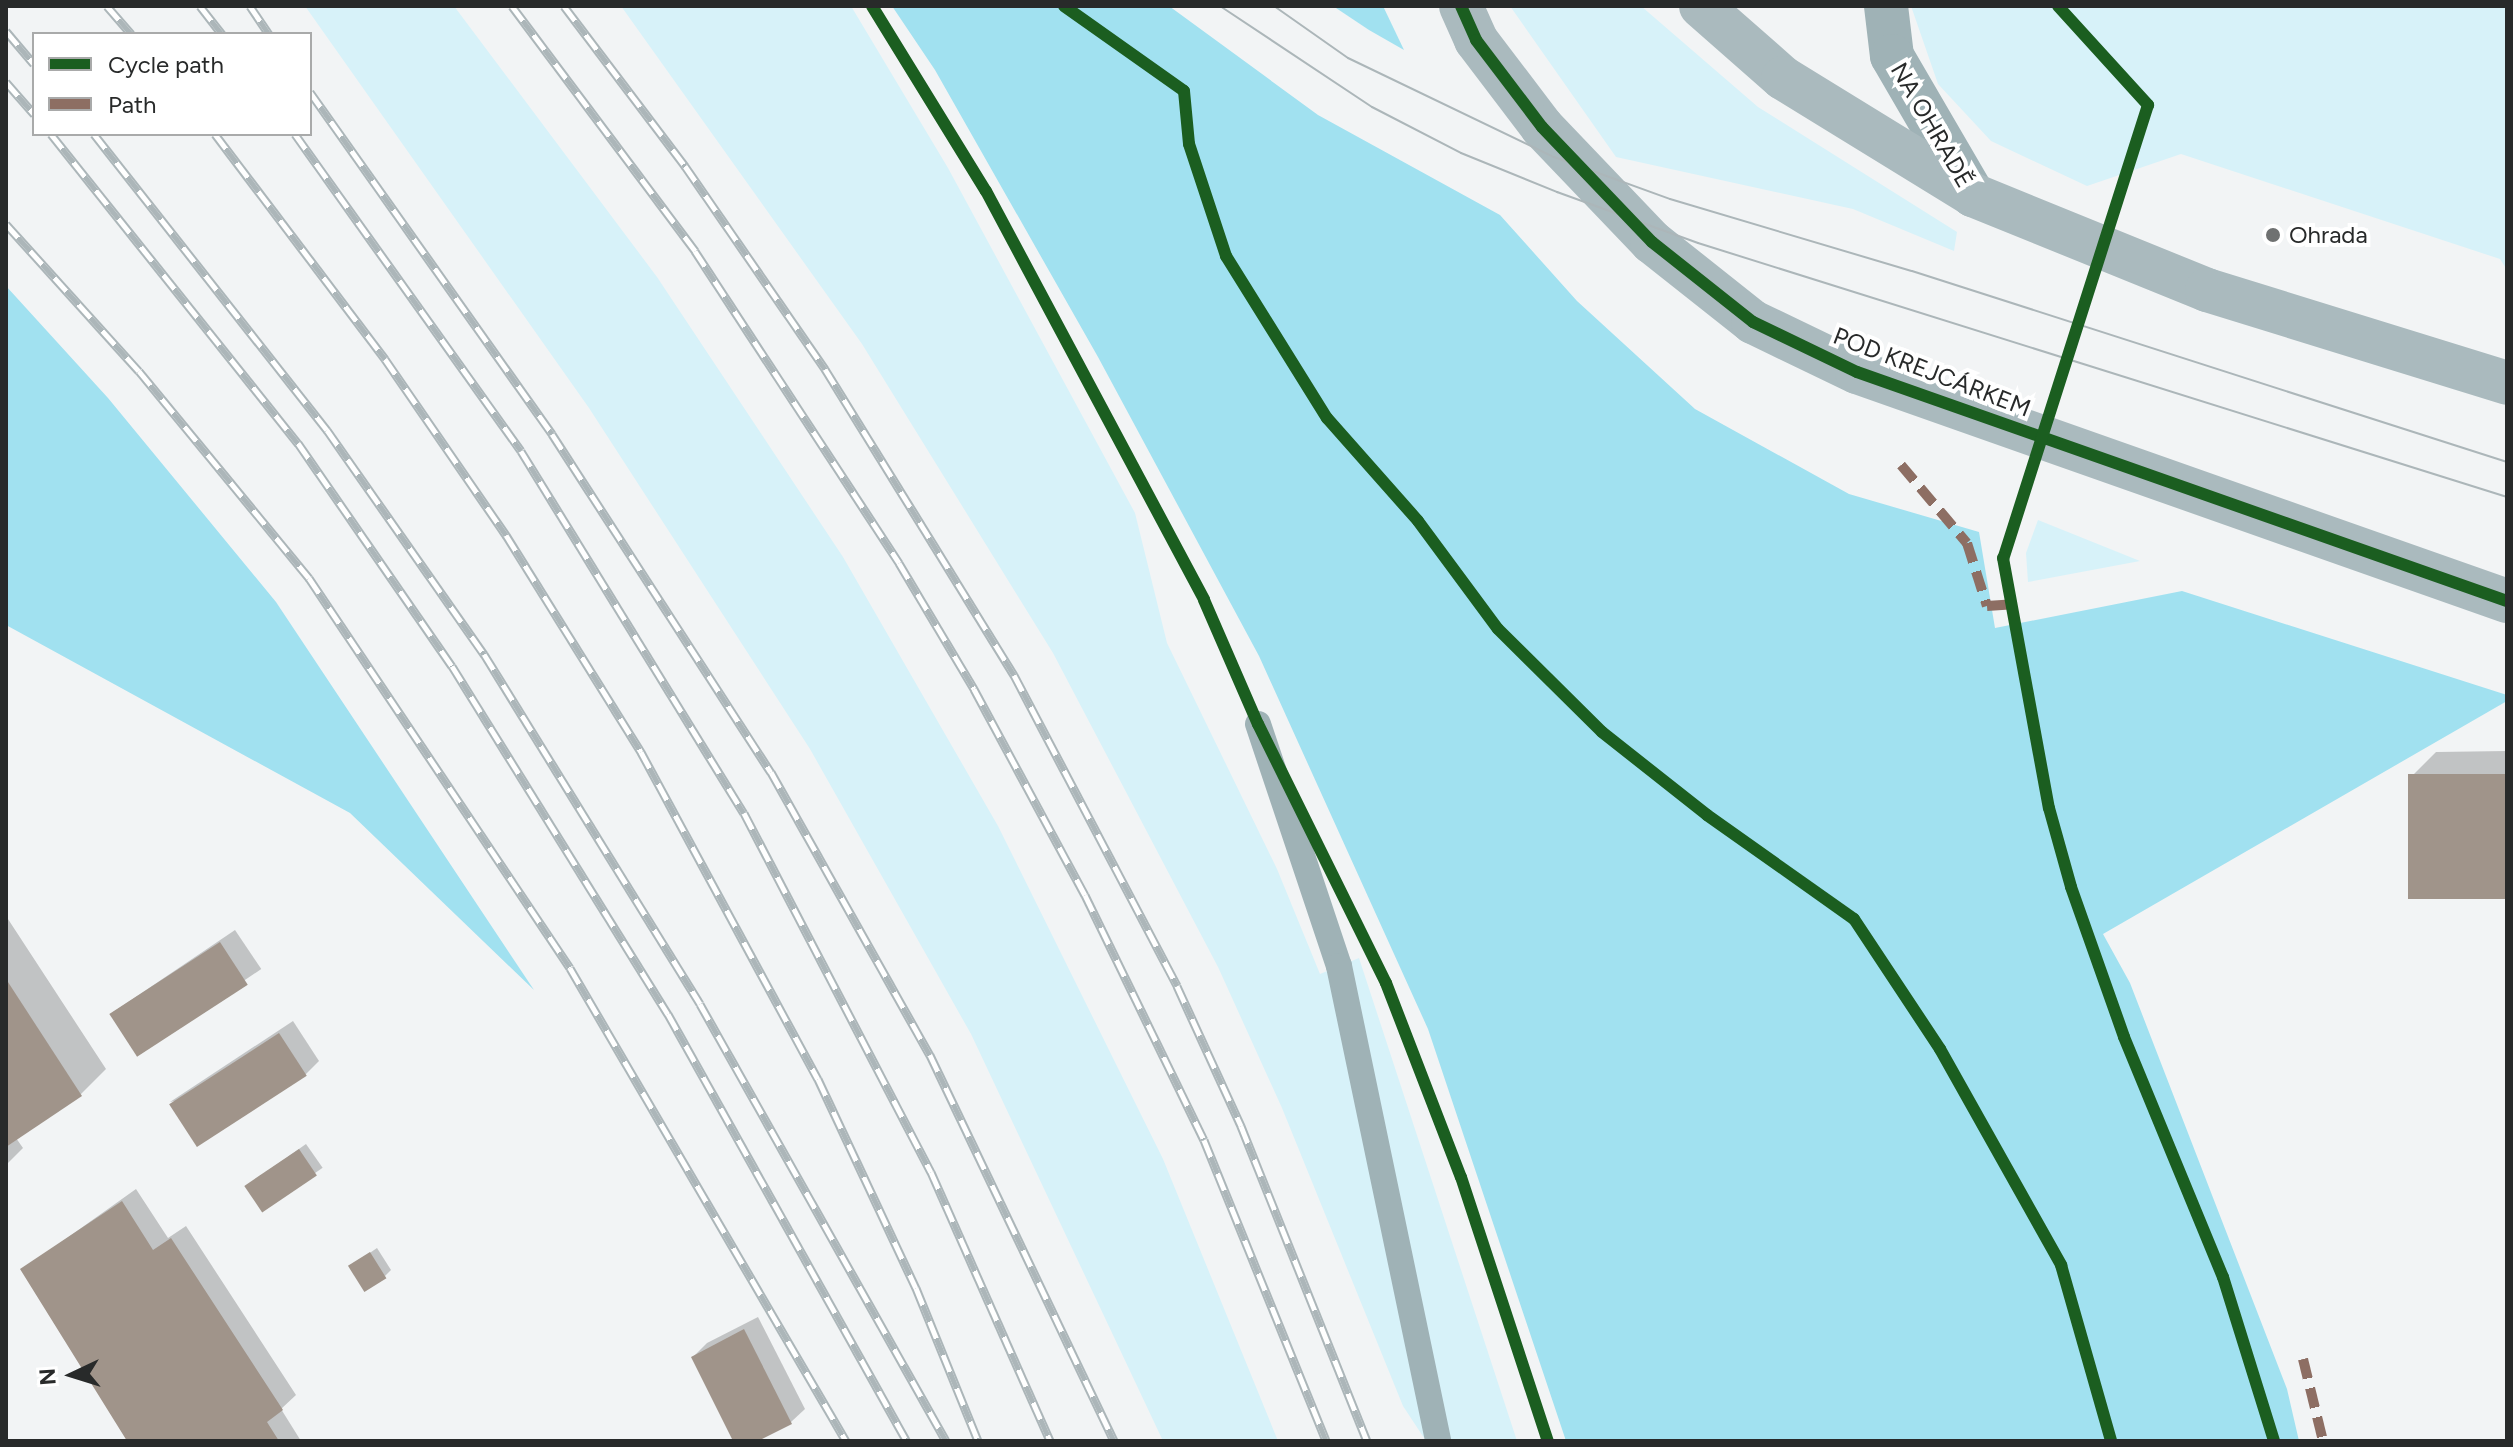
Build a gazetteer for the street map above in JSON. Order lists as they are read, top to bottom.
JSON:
{
  "streets": {
    "main road": ["POD KREJCÁRKEM"],
    "street": ["NA OHRADĚ"]
  },
  "places": ["Ohrada"],
  "legend": ["Cycle path", "Path"],
  "north": "left"
}
